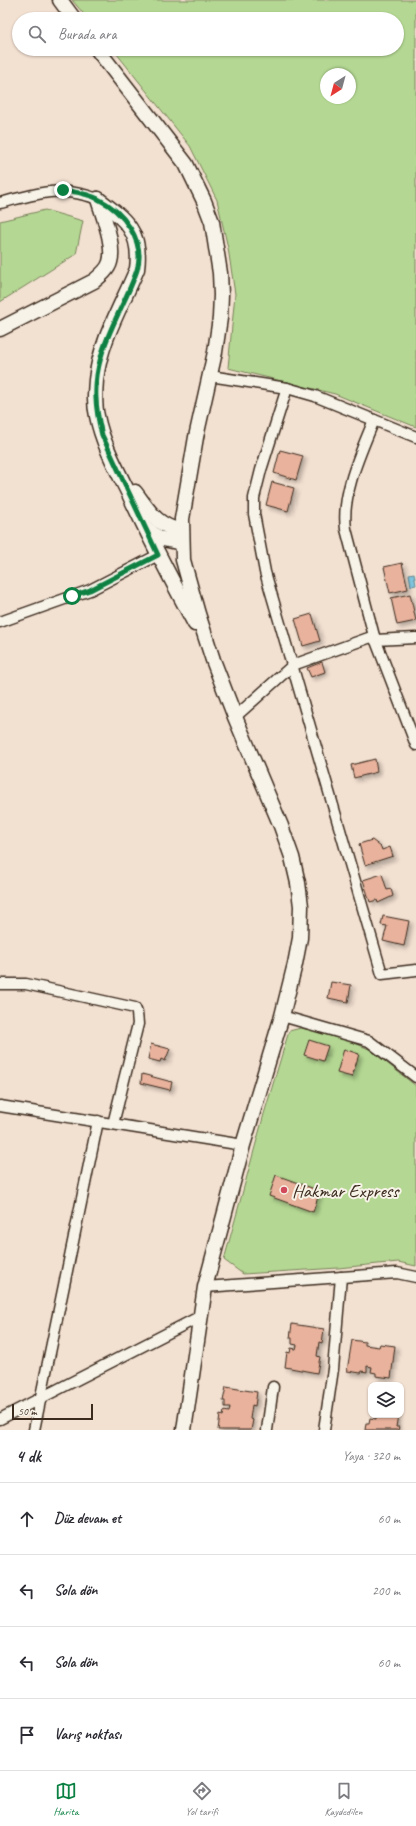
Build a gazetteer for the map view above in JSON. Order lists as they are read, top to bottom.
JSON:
{
  "places": ["Hakmar Express"],
  "scale_bar": "50 m",
  "north": "bottom left",
  "page": {
    "search": "Burada ara",
    "scale": "50 m",
    "heading": ["4 dk", "Yaya · 320 m"],
    "list": [
      ["Düz devam et", "60 m"],
      ["Sola dön", "200 m"],
      ["Sola dön", "60 m"],
      "Varış noktası"
    ],
    "nav": ["Harita", "Yol tarifi", "Kaydedilen"]
  }
}
